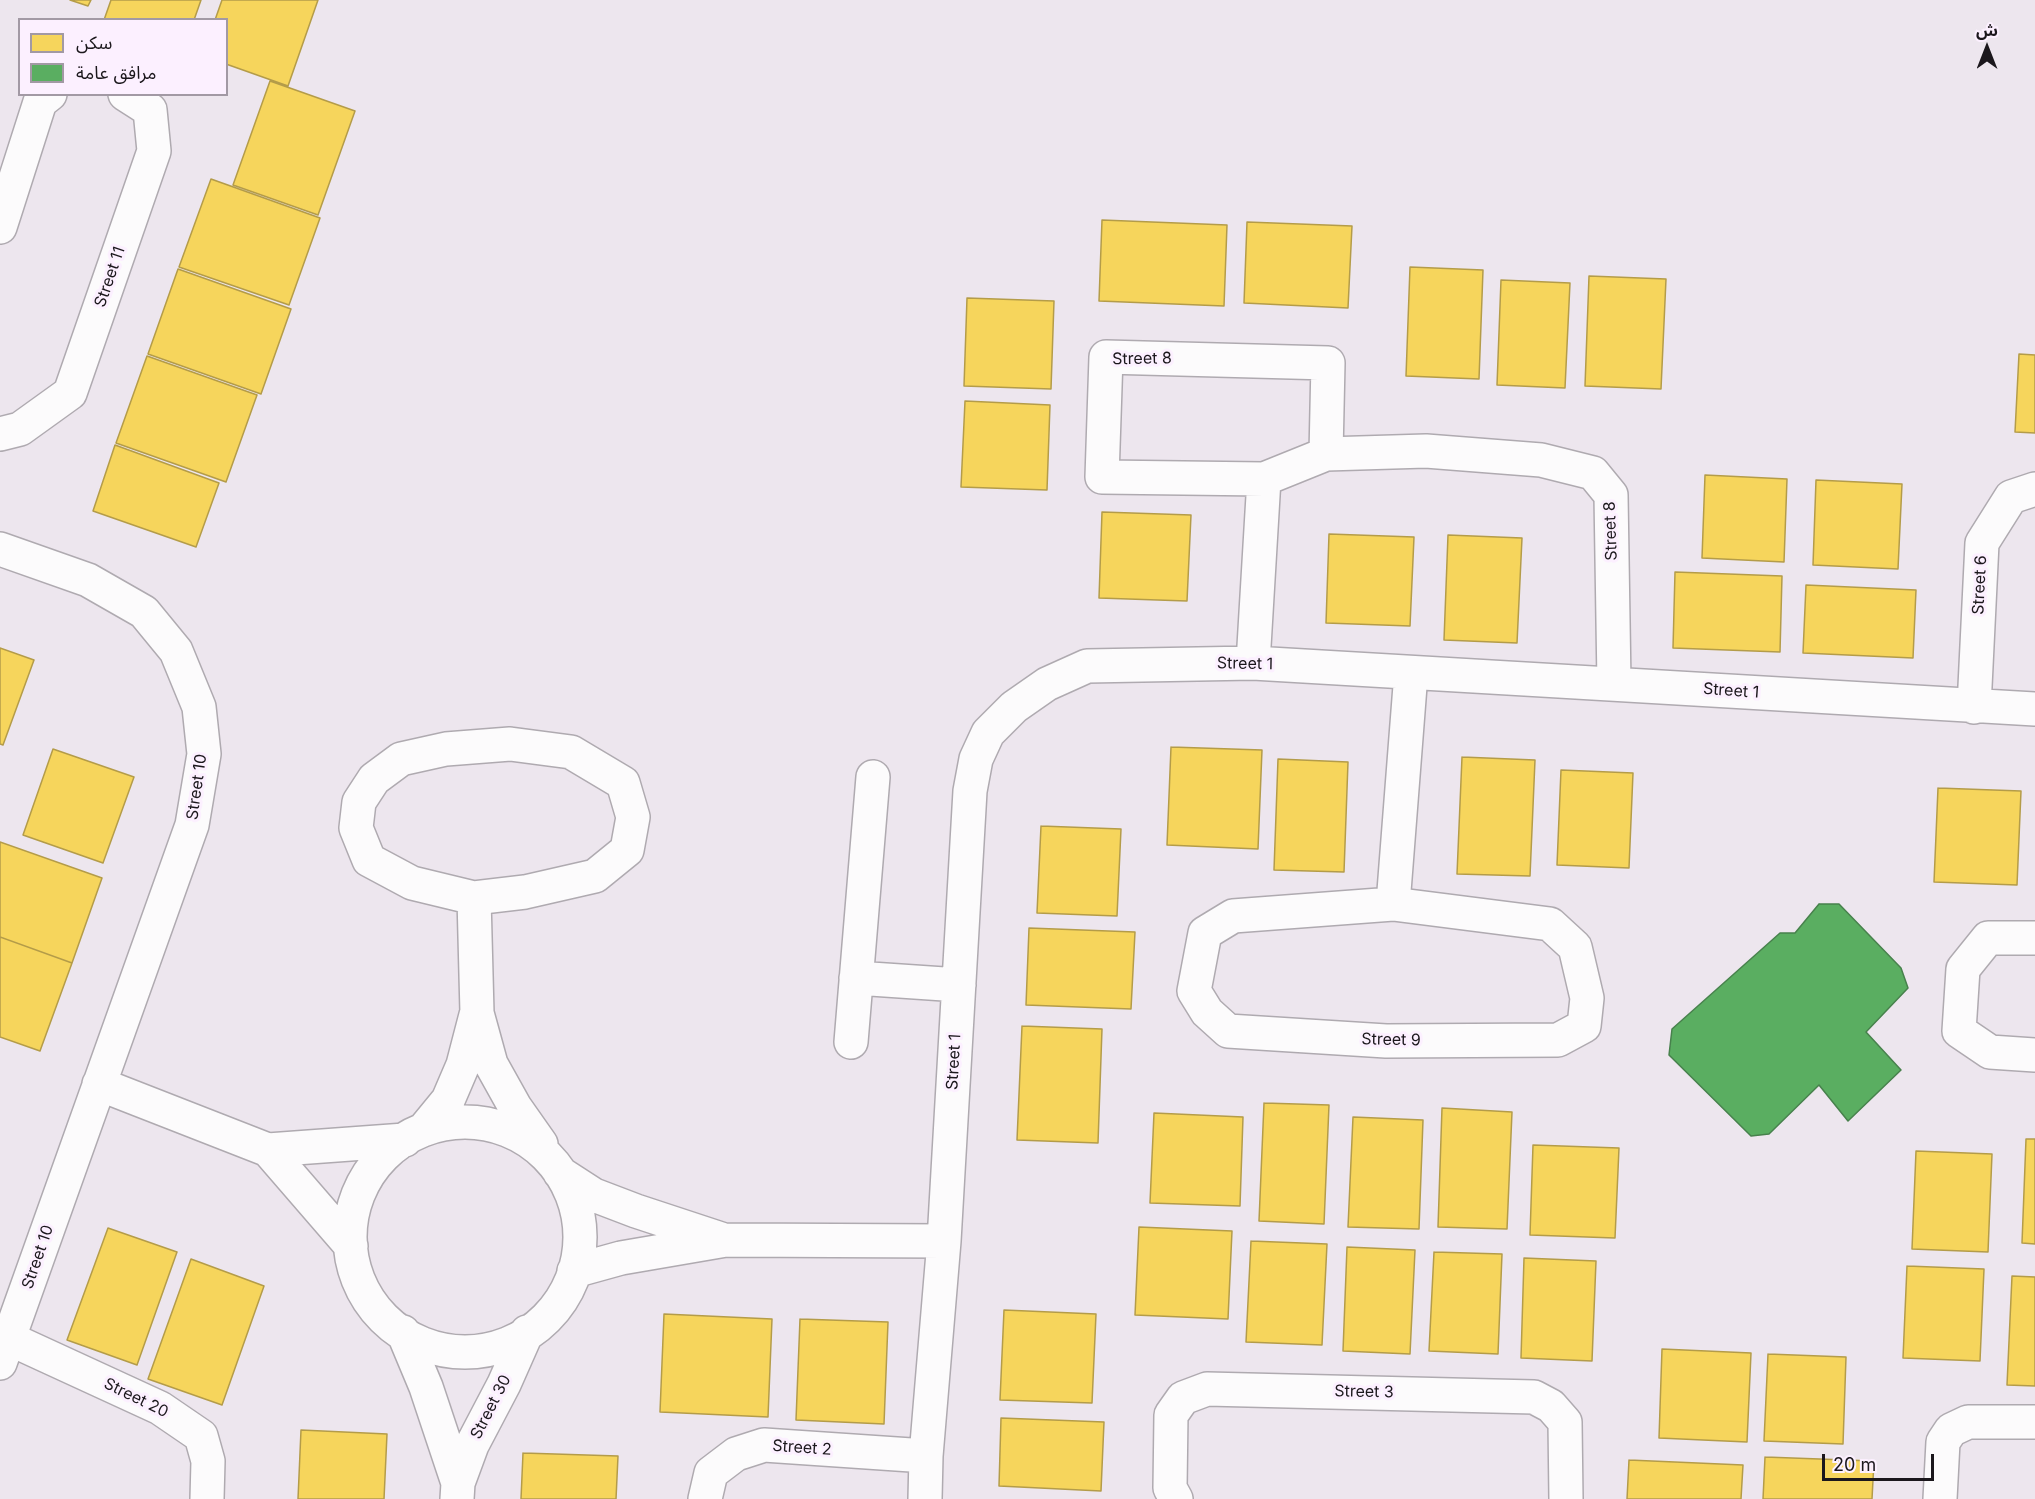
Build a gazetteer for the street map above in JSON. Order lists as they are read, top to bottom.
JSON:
{
  "streets": {
    "street": [
      "Street 11",
      "Street 8",
      "Street 6",
      "Street 1",
      "Street 10",
      "Street 9",
      "Street 3",
      "Street 20",
      "Street 30",
      "Street 2"
    ]
  },
  "crossings": [
    ["Street 8", "Street 1"],
    ["Street 6", "Street 1"],
    ["Street 1", "Street 2"],
    ["Street 10", "Street 20"]
  ],
  "legend": ["سكن", "مرافق عامة"],
  "scale_bar": "20 m",
  "north": "top"
}
